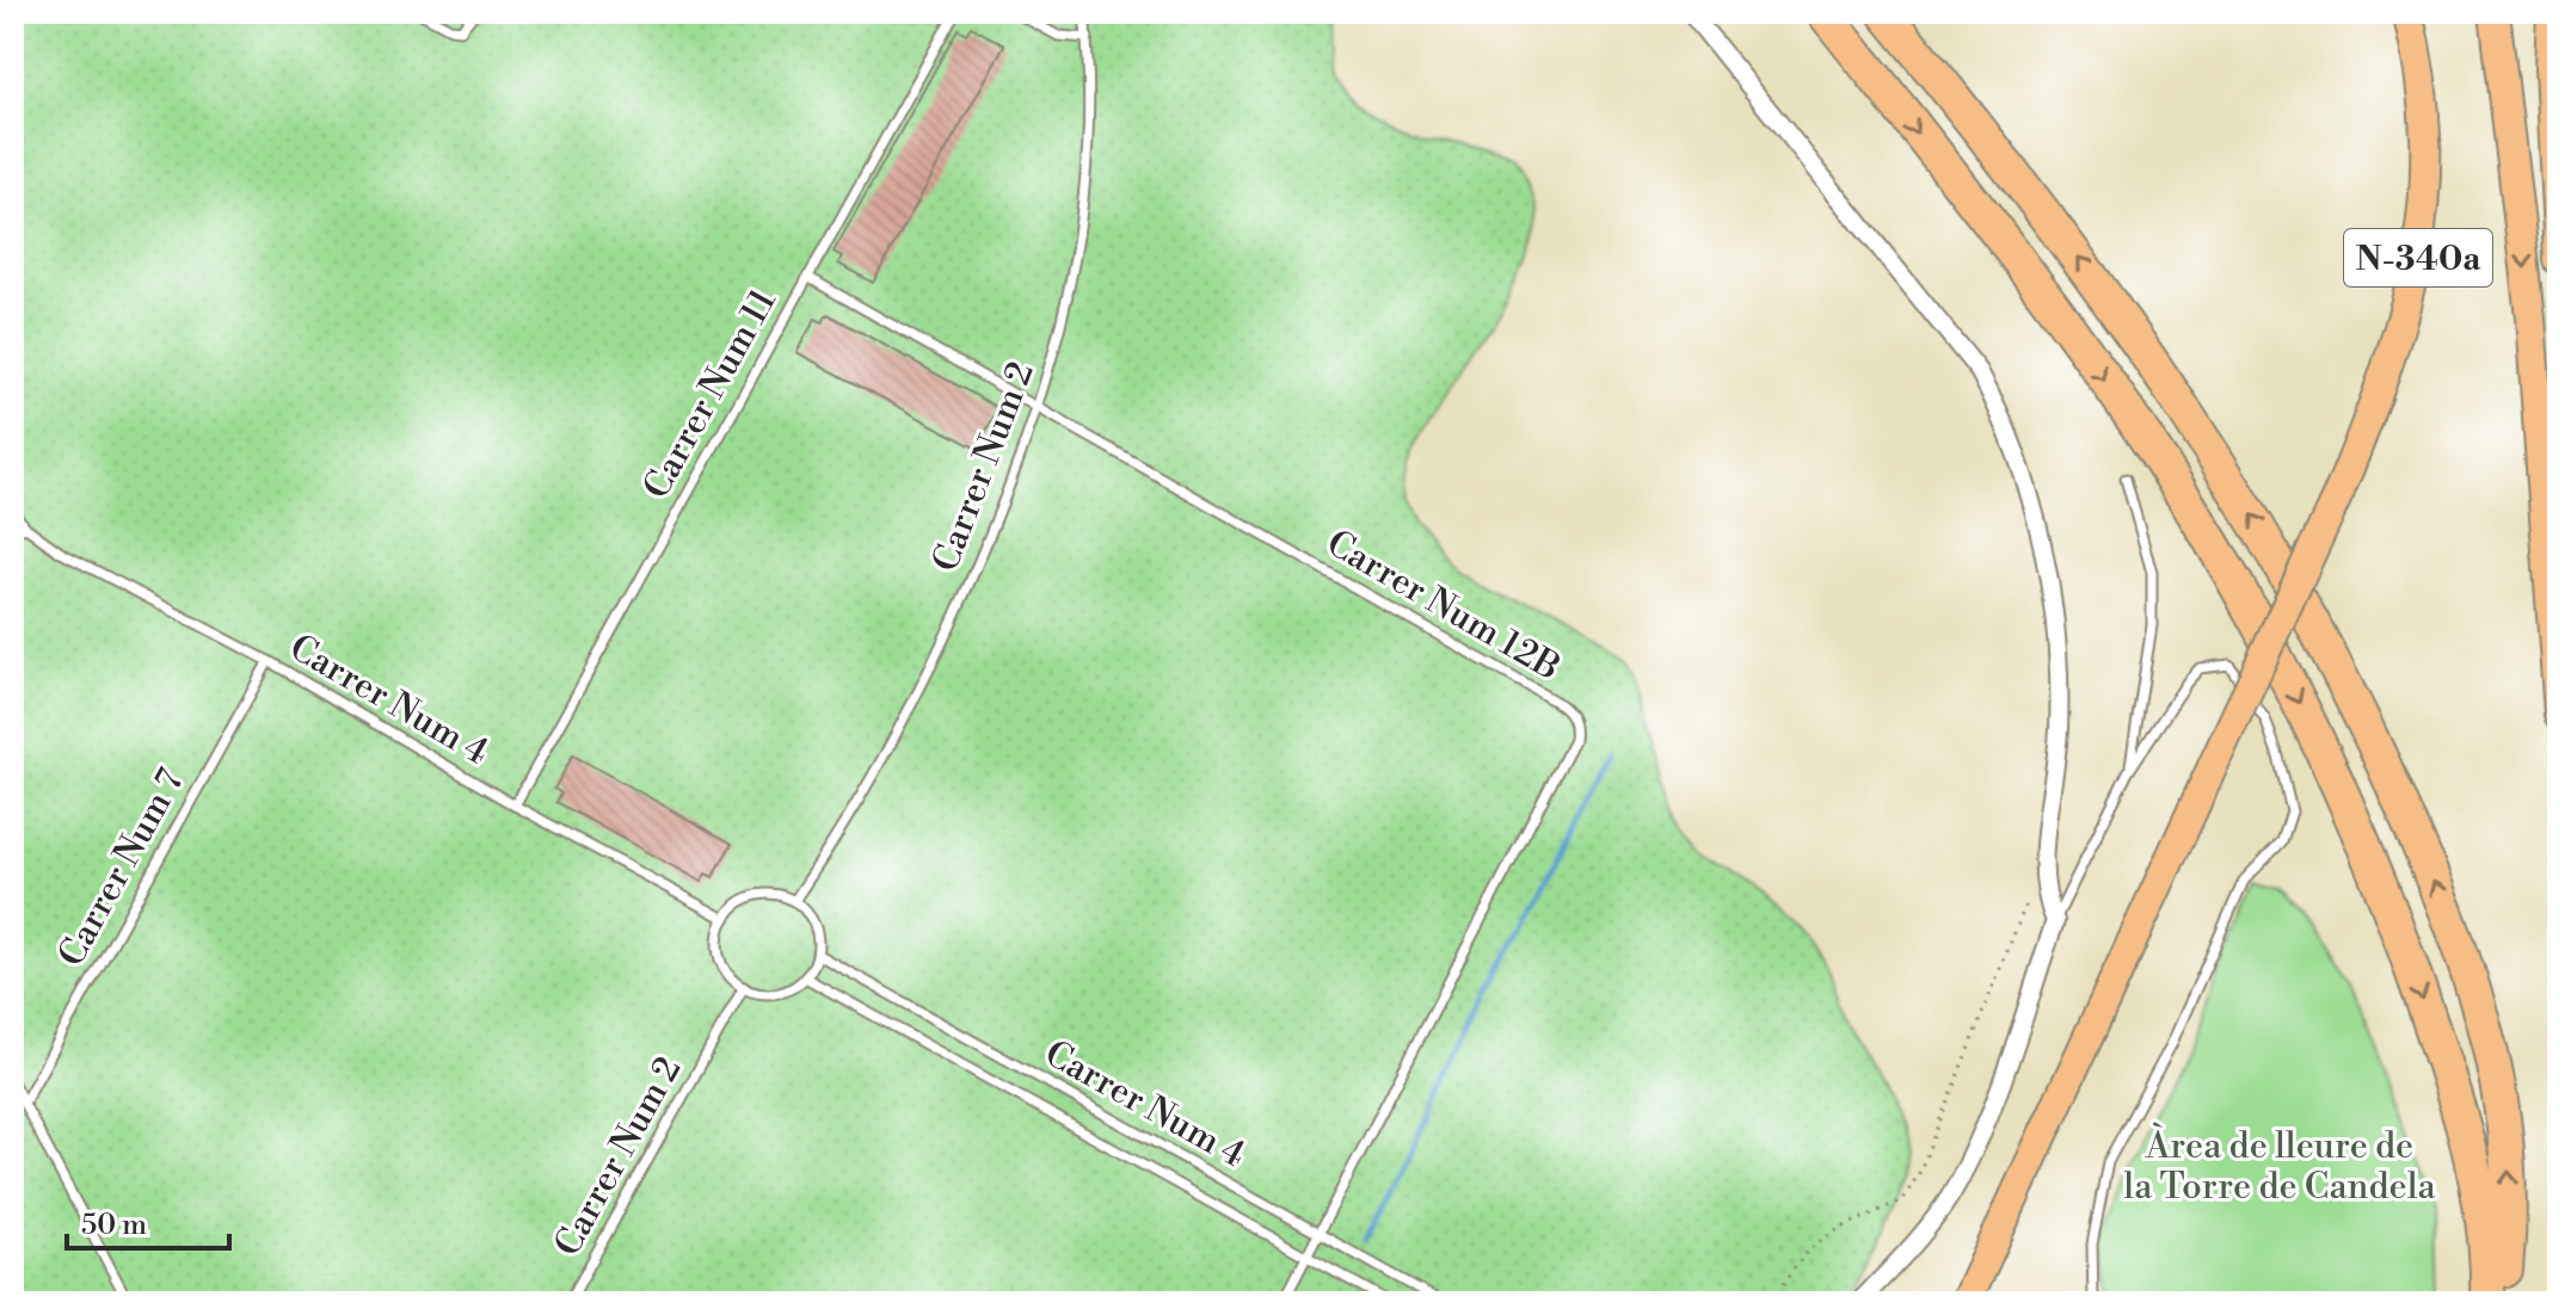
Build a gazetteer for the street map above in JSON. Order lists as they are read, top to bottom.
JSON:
{
  "streets": {
    "main road": ["N-340a"],
    "lane": [
      "Carrer Num 11",
      "Carrer Num 2",
      "Carrer Num 12B",
      "Carrer Num 4",
      "Carrer Num 7"
    ]
  },
  "crossings": [
    ["Carrer Num 11", "Carrer Num 12B"],
    ["Carrer Num 11", "Carrer Num 4"],
    ["Carrer Num 2", "Carrer Num 12B"],
    ["Carrer Num 2", "Carrer Num 4"],
    ["Carrer Num 12B", "Carrer Num 4"],
    ["Carrer Num 4", "Carrer Num 7"]
  ],
  "parks": ["Àrea de lleure de la Torre de Candela"],
  "scale_bar": "50 m"
}
